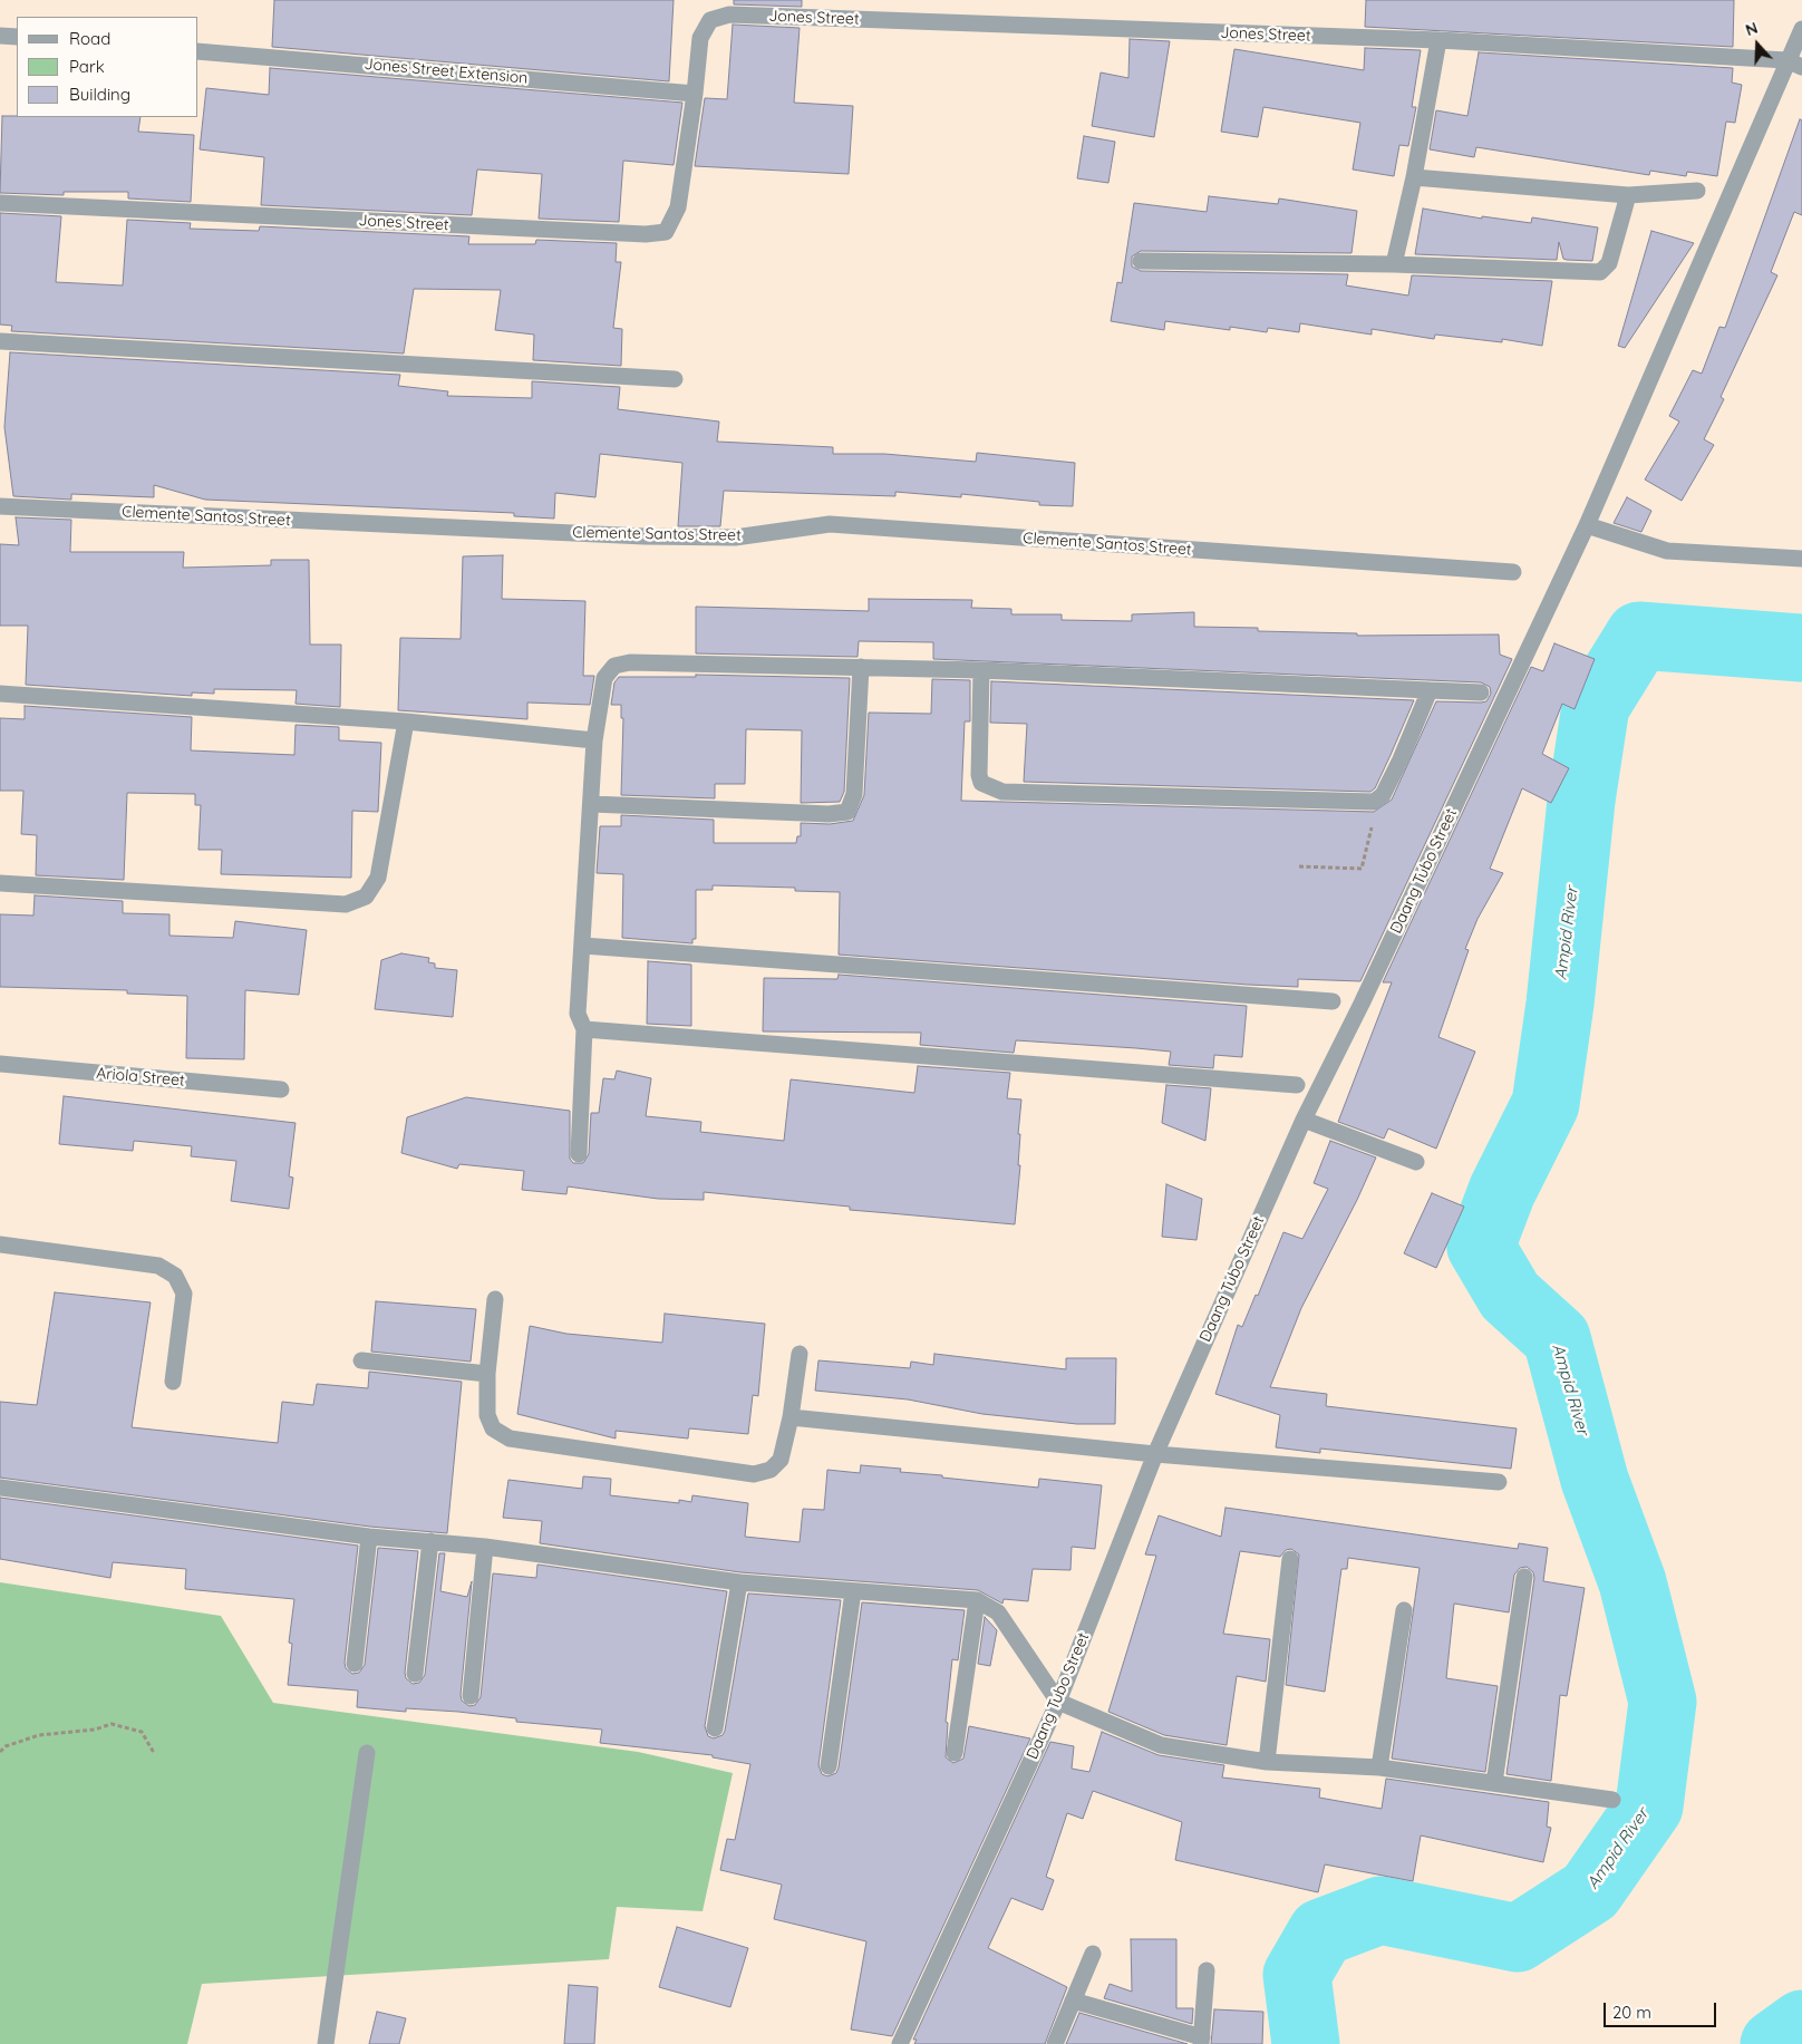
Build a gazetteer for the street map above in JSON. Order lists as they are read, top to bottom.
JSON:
{
  "streets": {
    "street": [
      "Jones Street",
      "Jones Street Extension",
      "Clemente Santos Street",
      "Daang Tubo Street",
      "Ariola Street"
    ]
  },
  "crossings": [
    ["Jones Street", "Jones Street Extension"],
    ["Jones Street", "Daang Tubo Street"]
  ],
  "water": ["Ampid River"],
  "legend": ["Road", "Park", "Building"],
  "scale_bar": "20 m",
  "north": "top"
}
